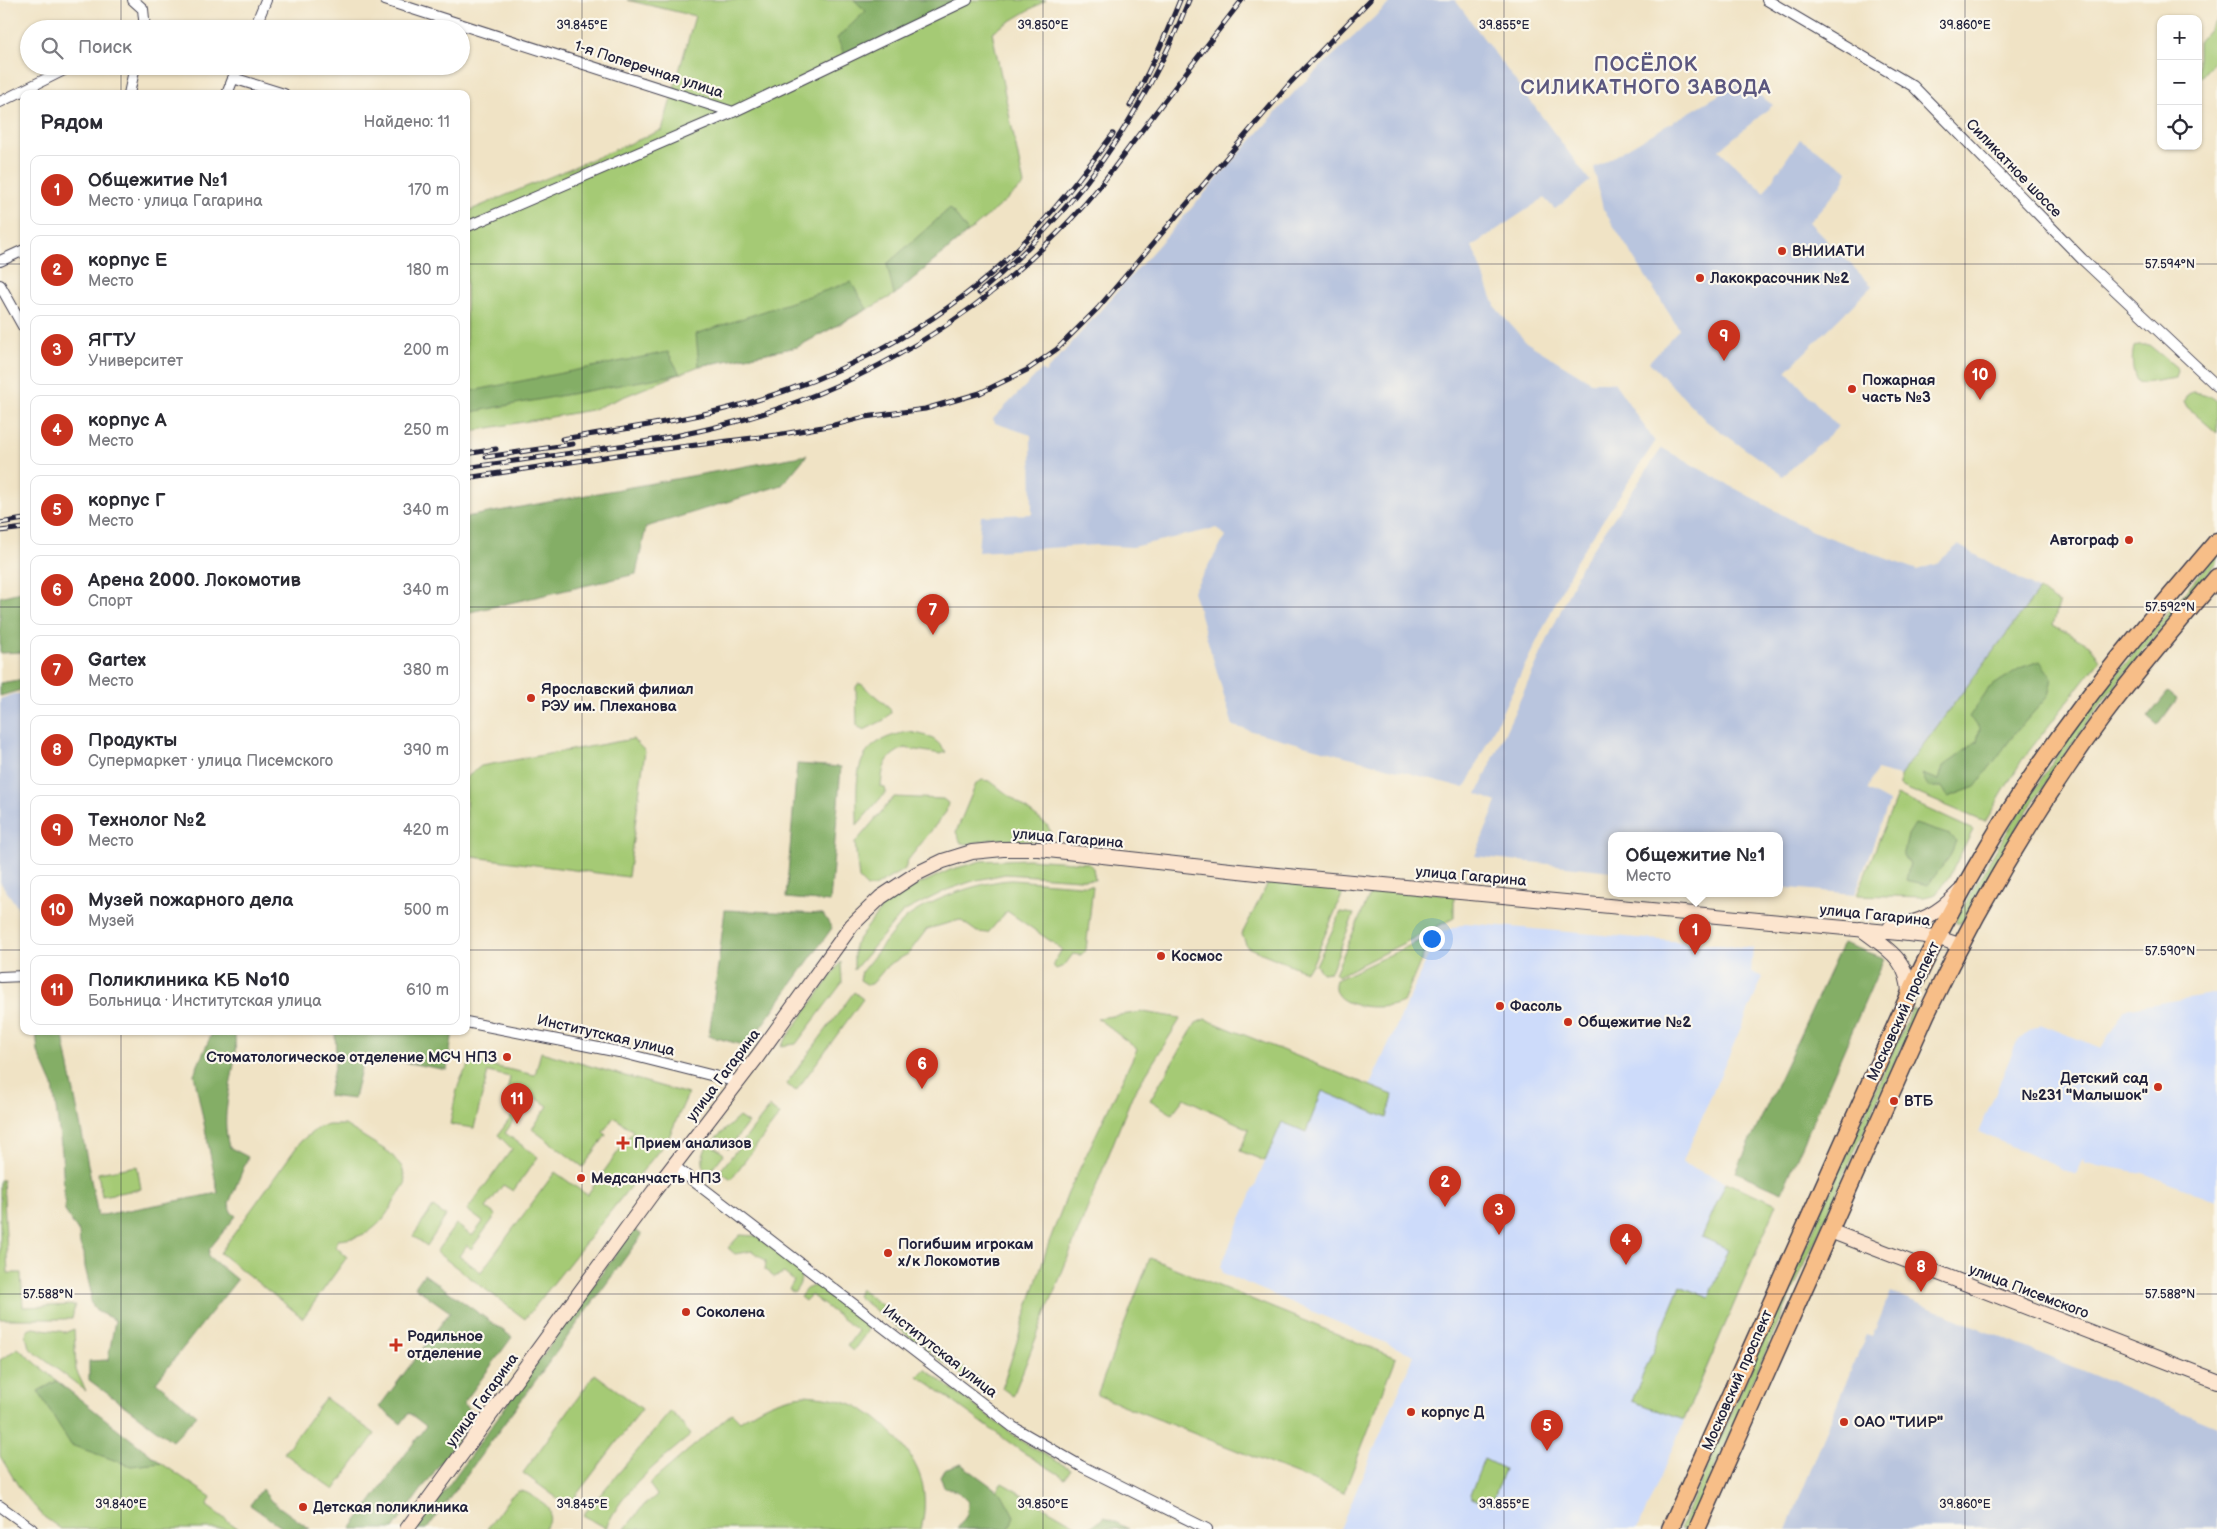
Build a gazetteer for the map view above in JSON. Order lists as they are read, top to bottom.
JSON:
{
  "streets": {
    "main road": ["улица Гагарина", "Московский проспект", "улица Писемского"],
    "street": ["1-я Поперечная улица", "Силикатное шоссе", "Институтская улица"]
  },
  "crossings": [
    ["улица Гагарина", "Московский проспект"],
    ["улица Гагарина", "Институтская улица"],
    ["Московский проспект", "улица Писемского"]
  ],
  "districts": ["ПОСЁЛОК СИЛИКАТНОГО ЗАВОДА"],
  "places": {
    "other": [
      "ВНИИАТИ",
      "Лакокрасочник №2",
      "Пожарная часть №3",
      "Автограф",
      "Ярославский филиал РЭУ им. Плеханова",
      "Космос",
      "Фасоль",
      "Общежитие №2",
      "Стоматологическое отделение МСЧ НПЗ",
      "Детский сад №231 \"Малышок\"",
      "ВТБ",
      "Медсанчасть НПЗ",
      "Погибшим игрокам х/к Локомотив",
      "Соколена",
      "корпус Д",
      "ОАО \"ТИИР\"",
      "Детская поликлиника"
    ],
    "health": ["Прием анализов", "Родильное отделение"]
  },
  "page": {
    "map_buttons": ["+", "−"],
    "search": "Поиск",
    "heading": ["Рядом", "Найдено: 11"],
    "list": [
      {
        "mark": "1",
        "name": "Общежитие №1",
        "note": "Место · улица Гагарина",
        "value": "170 m"
      },
      {
        "mark": "2",
        "name": "корпус Е",
        "note": "Место",
        "value": "180 m"
      },
      {
        "mark": "3",
        "name": "ЯГТУ",
        "note": "Университет",
        "value": "200 m"
      },
      {
        "mark": "4",
        "name": "корпус А",
        "note": "Место",
        "value": "250 m"
      },
      {
        "mark": "5",
        "name": "корпус Г",
        "note": "Место",
        "value": "340 m"
      },
      {
        "mark": "6",
        "name": "Арена 2000. Локомотив",
        "note": "Спорт",
        "value": "340 m"
      },
      {
        "mark": "7",
        "name": "Gartex",
        "note": "Место",
        "value": "380 m"
      },
      {
        "mark": "8",
        "name": "Продукты",
        "note": "Супермаркет · улица Писемского",
        "value": "390 m"
      },
      {
        "mark": "9",
        "name": "Технолог №2",
        "note": "Место",
        "value": "420 m"
      },
      {
        "mark": "10",
        "name": "Музей пожарного дела",
        "note": "Музей",
        "value": "500 m"
      },
      {
        "mark": "11",
        "name": "Поликлиника КБ No10",
        "note": "Больница · Институтская улица",
        "value": "610 m"
      }
    ],
    "pins": [
      "9",
      "10",
      "7",
      "1",
      "6",
      "11",
      "2",
      "3",
      "4",
      "8",
      "5"
    ],
    "popup": ["Общежитие №1", "Место"]
  },
  "coordinates": [
    "39.845°E",
    "39.850°E",
    "39.855°E",
    "39.860°E",
    "57.594°N",
    "57.592°N",
    "57.590°N",
    "57.588°N",
    "39.840°E"
  ]
}
